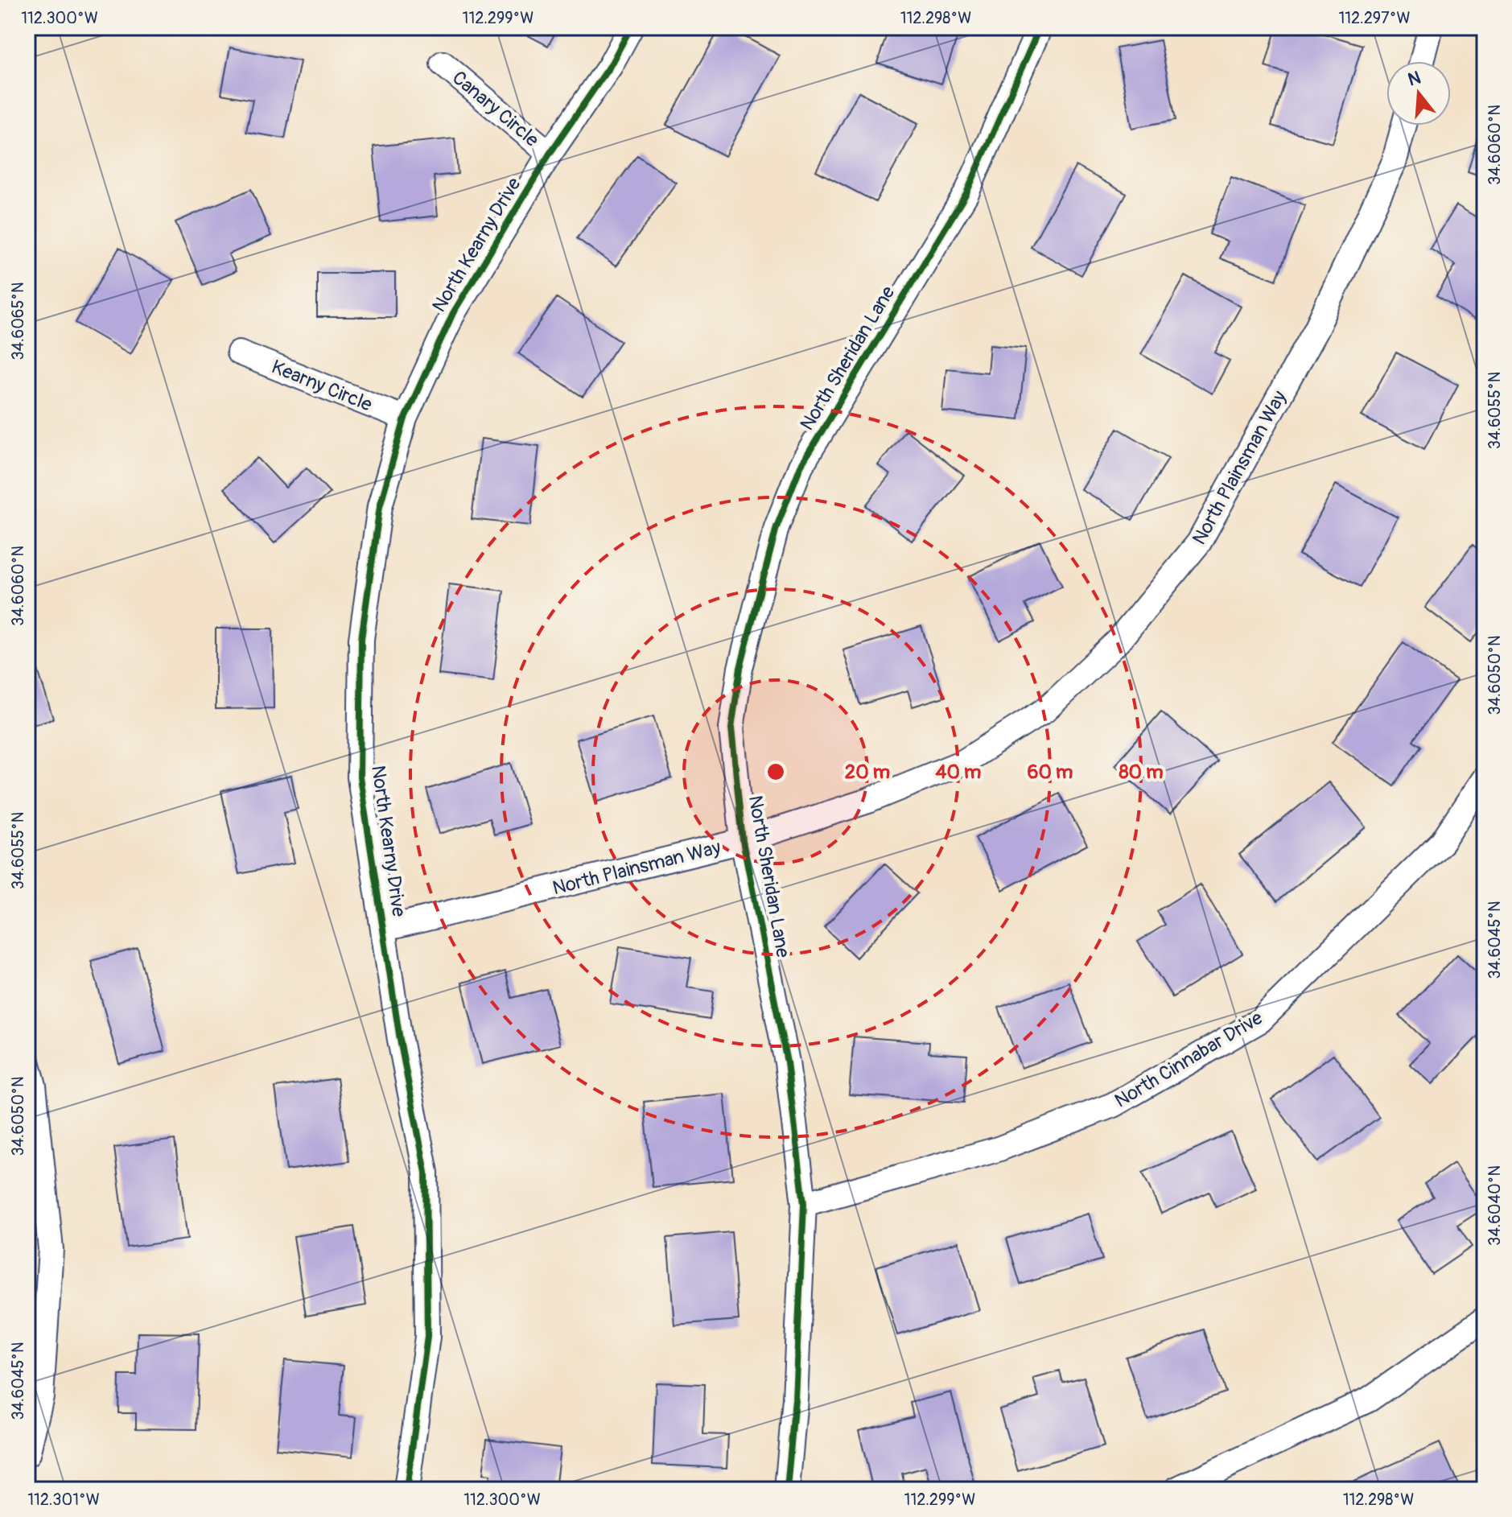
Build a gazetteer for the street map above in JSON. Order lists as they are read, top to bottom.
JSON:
{
  "streets": {
    "street": [
      "Canary Circle",
      "North Kearny Drive",
      "North Sheridan Lane",
      "Kearny Circle",
      "North Plainsman Way",
      "North Cinnabar Drive"
    ]
  },
  "crossings": [
    ["Canary Circle", "North Kearny Drive"],
    ["North Kearny Drive", "Kearny Circle"],
    ["North Kearny Drive", "North Plainsman Way"],
    ["North Sheridan Lane", "North Plainsman Way"],
    ["North Sheridan Lane", "North Cinnabar Drive"]
  ],
  "north": "top",
  "coordinates": [
    "112.300°W",
    "112.299°W",
    "112.298°W",
    "112.297°W",
    "34.6060°N",
    "34.6065°N",
    "34.6055°N",
    "34.6050°N",
    "34.6045°N",
    "34.6040°N",
    "112.301°W"
  ],
  "rings": [
    "20 m",
    "40 m",
    "60 m",
    "80 m"
  ]
}
